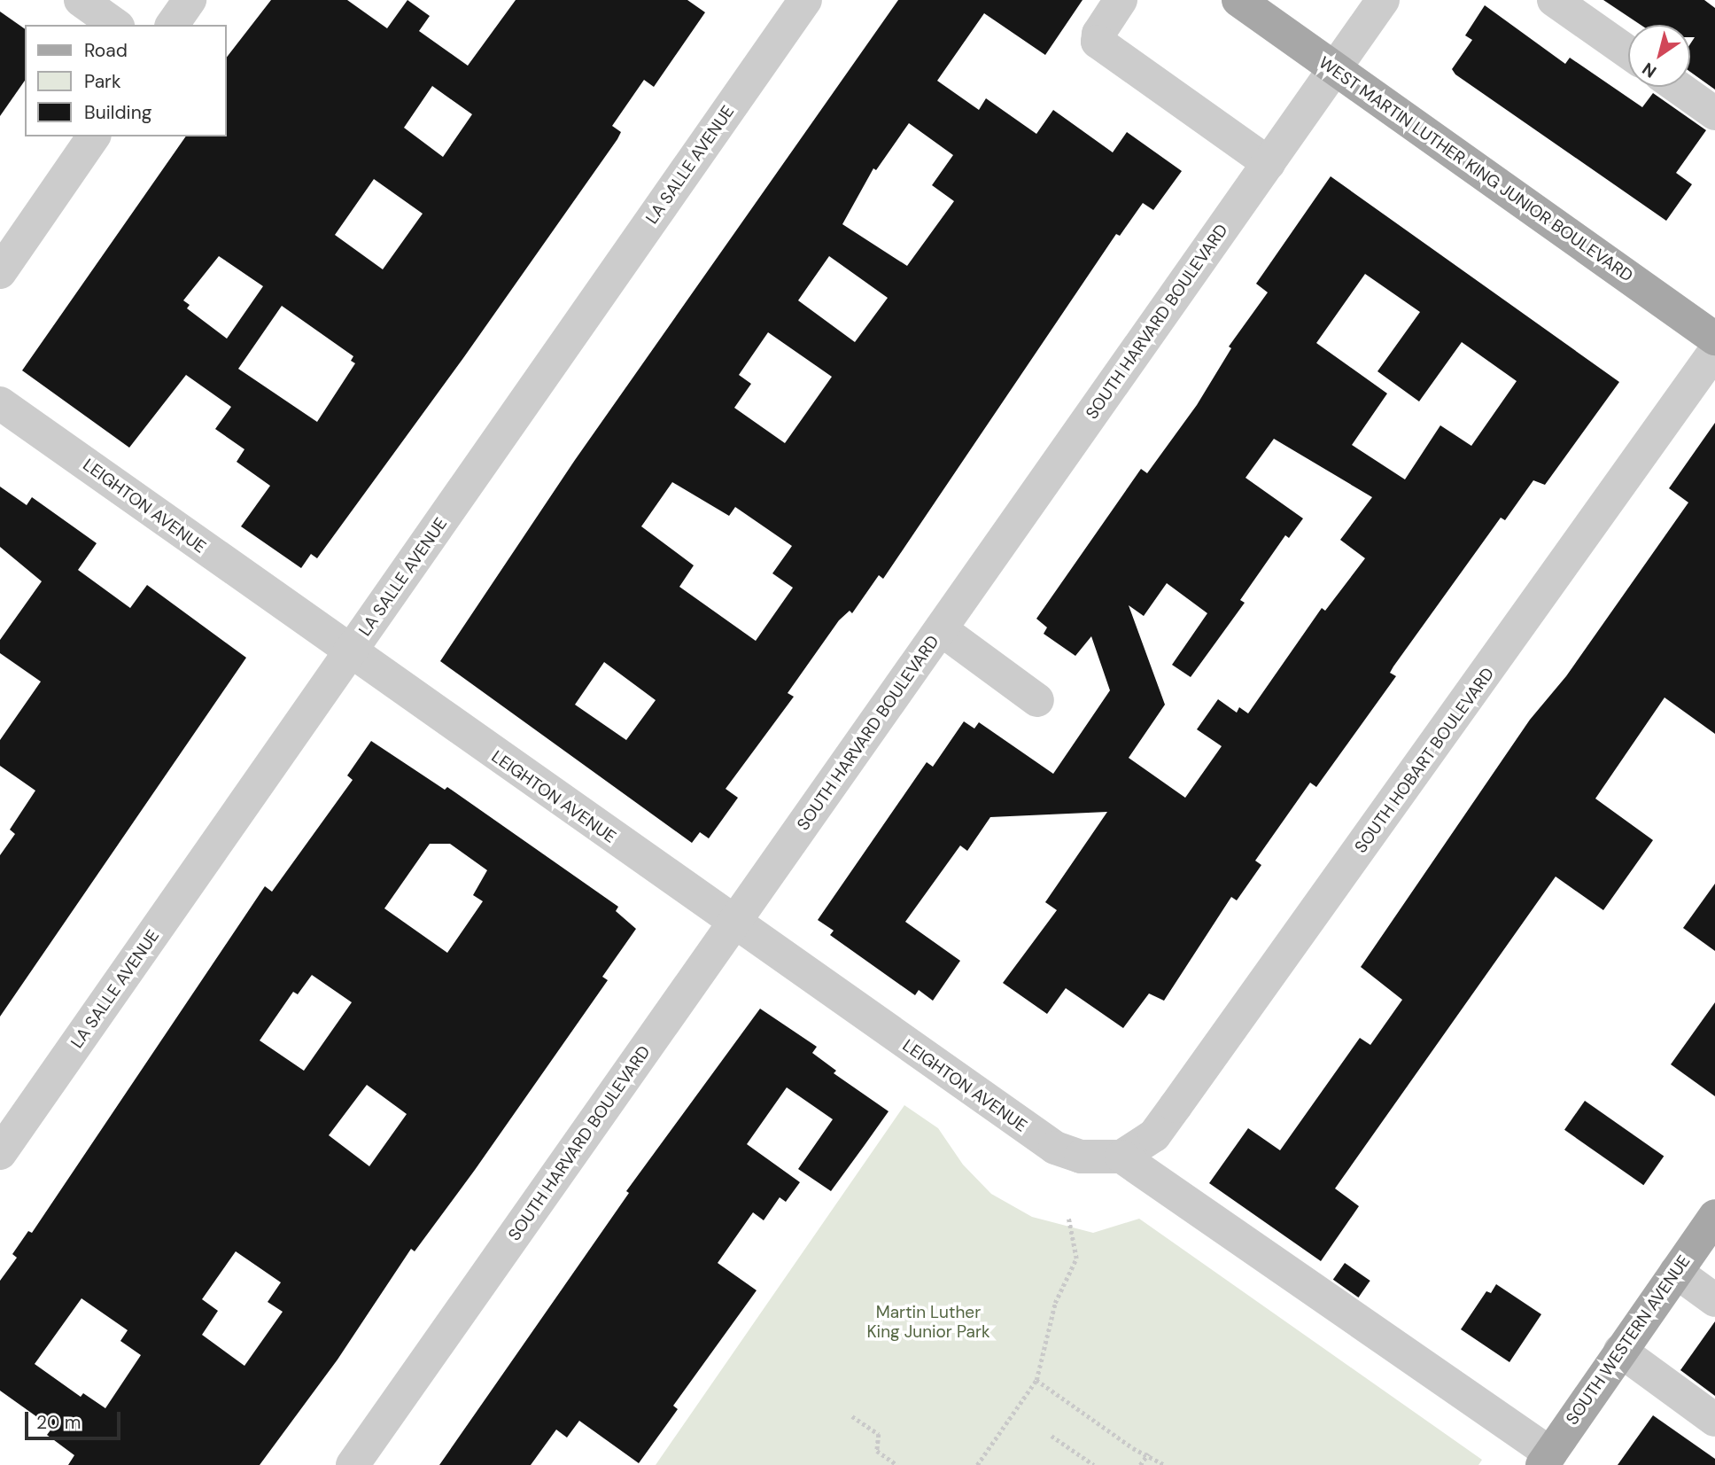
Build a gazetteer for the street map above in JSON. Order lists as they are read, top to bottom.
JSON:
{
  "streets": {
    "main road": ["WEST MARTIN LUTHER KING JUNIOR BOULEVARD", "SOUTH WESTERN AVENUE"],
    "street": [
      "LA SALLE AVENUE",
      "SOUTH HARVARD BOULEVARD",
      "LEIGHTON AVENUE",
      "SOUTH HOBART BOULEVARD"
    ]
  },
  "crossings": [
    ["LA SALLE AVENUE", "LEIGHTON AVENUE"],
    ["WEST MARTIN LUTHER KING JUNIOR BOULEVARD", "SOUTH HARVARD BOULEVARD"],
    ["SOUTH HARVARD BOULEVARD", "LEIGHTON AVENUE"],
    ["LEIGHTON AVENUE", "SOUTH HOBART BOULEVARD"]
  ],
  "parks": ["Martin Luther King Junior Park"],
  "legend": ["Road", "Park", "Building"],
  "scale_bar": "20 m",
  "north": "bottom left"
}
